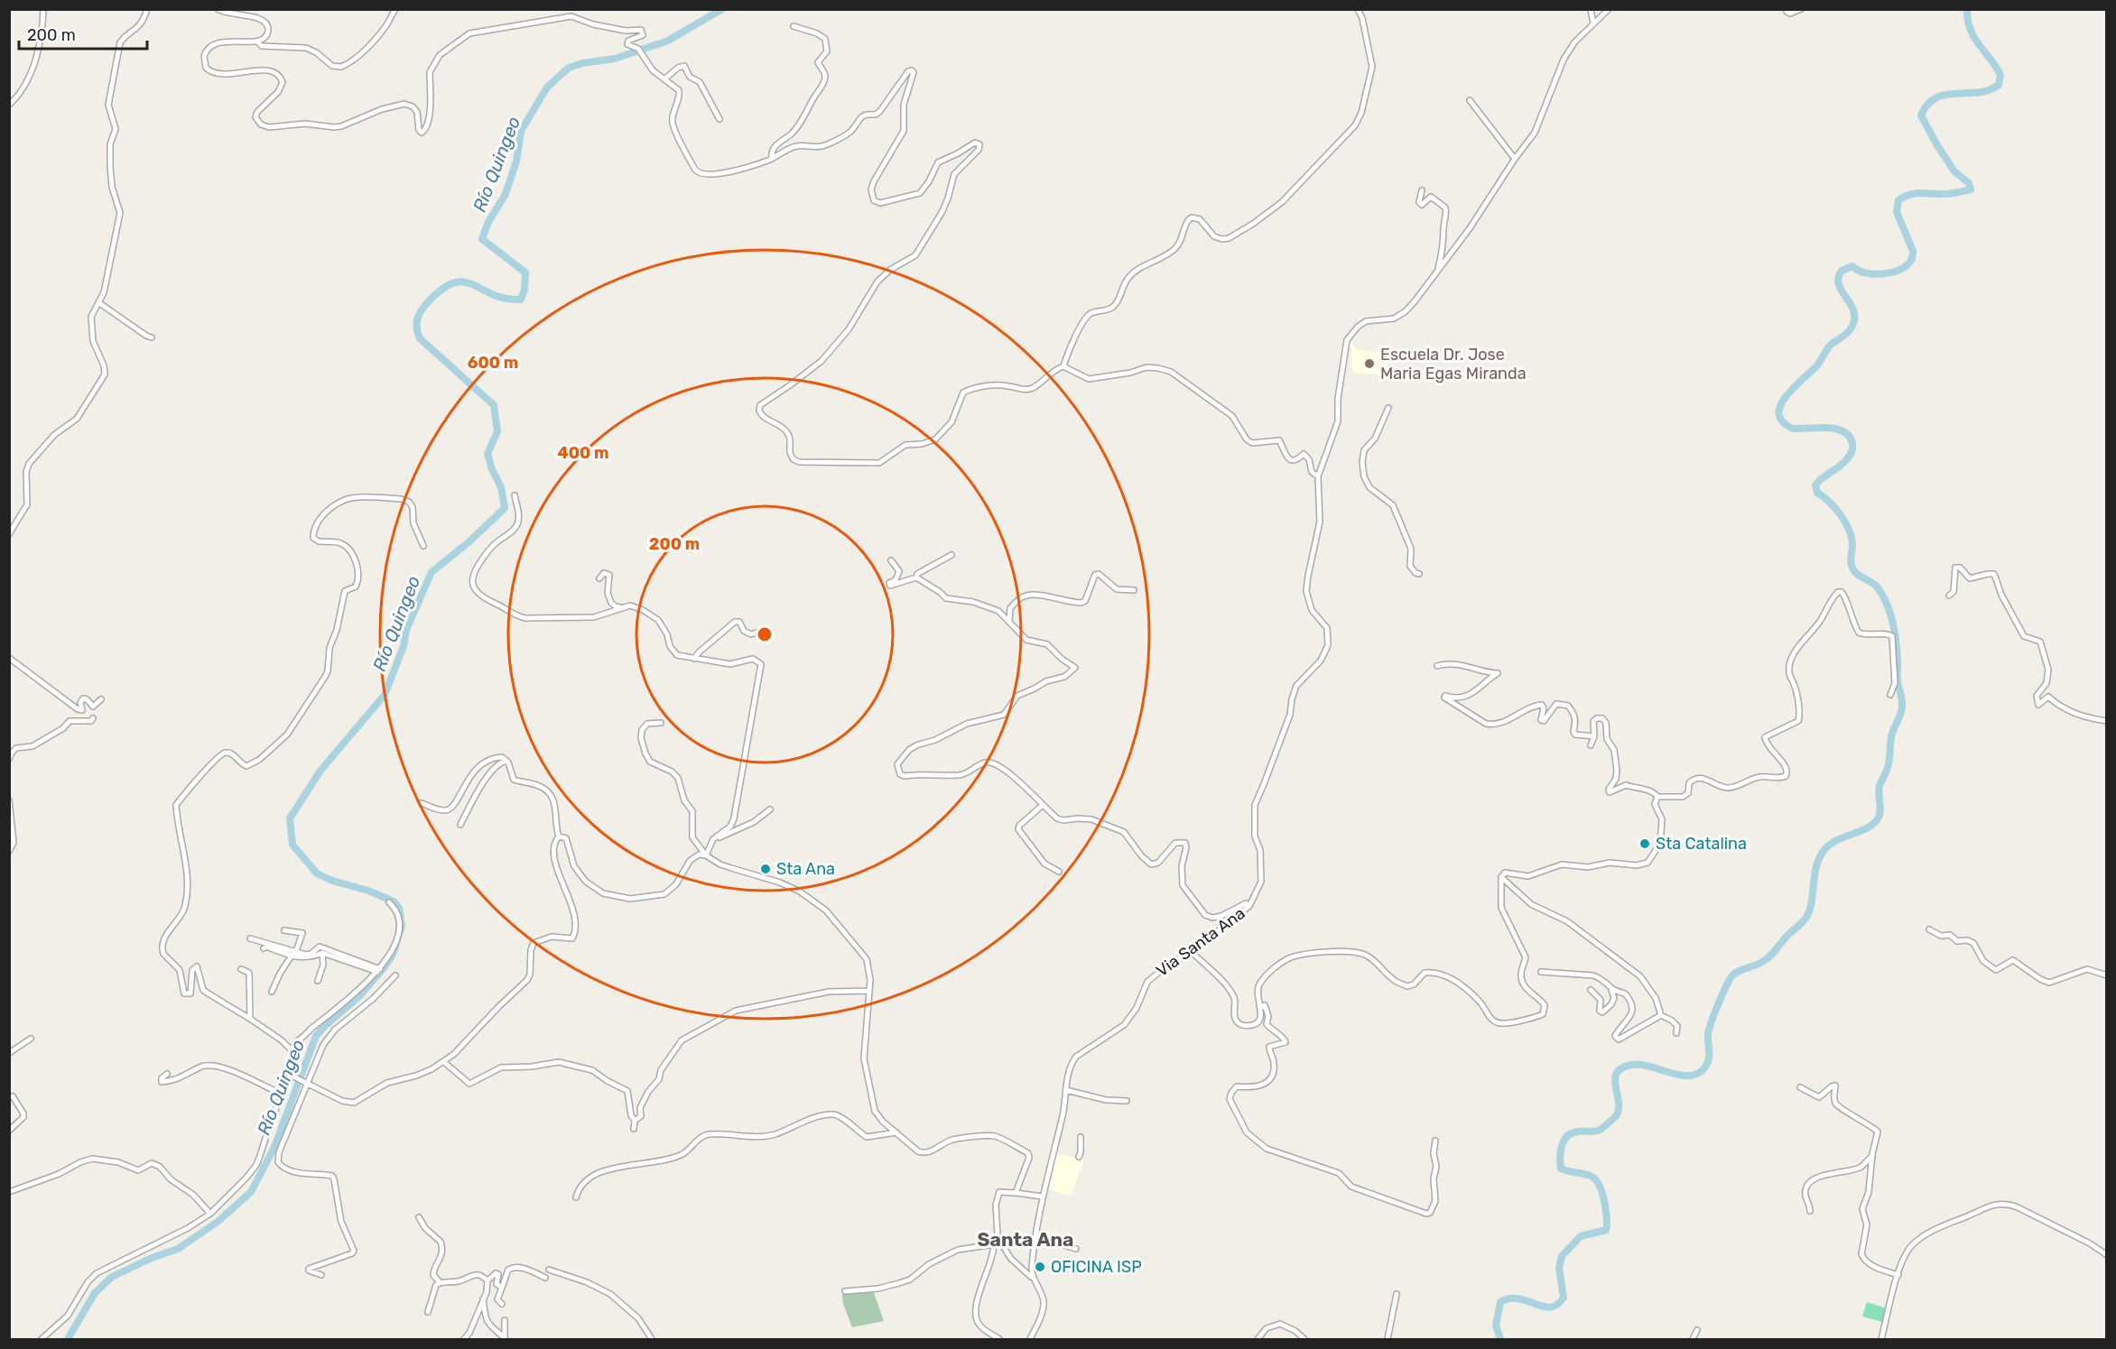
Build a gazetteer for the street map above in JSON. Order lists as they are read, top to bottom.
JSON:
{
  "streets": {
    "street": ["Via Santa Ana"]
  },
  "districts": ["Santa Ana"],
  "water": ["Río Quingeo"],
  "places": [
    "Escuela Dr. Jose Maria Egas Miranda",
    "Sta Catalina",
    "Sta Ana",
    "OFICINA ISP"
  ],
  "scale_bar": "200 m",
  "rings": ["600 m", "400 m", "200 m"]
}
